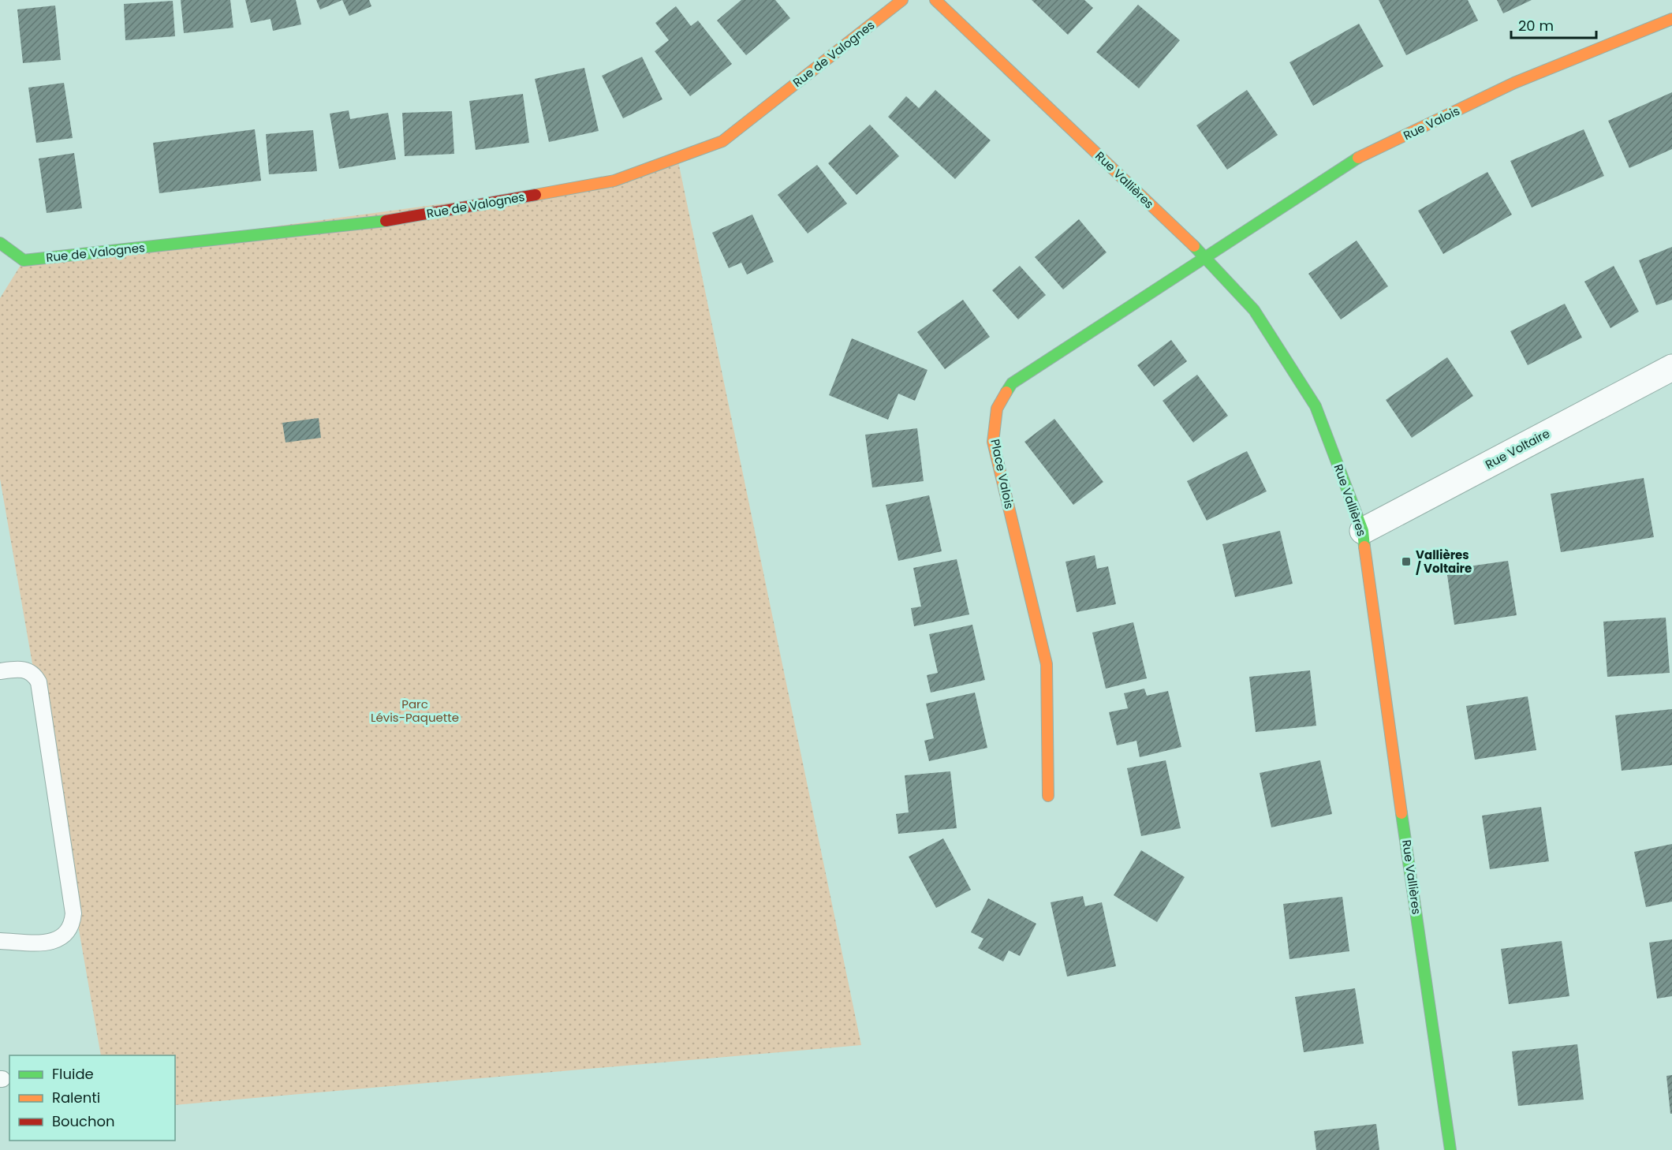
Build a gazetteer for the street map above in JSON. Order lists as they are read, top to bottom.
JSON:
{
  "streets": {
    "street": [
      "Rue de Valognes",
      "Rue Valois",
      "Rue Vallières",
      "Rue Voltaire",
      "Place Valois"
    ]
  },
  "crossings": [
    ["Rue Valois", "Rue Vallières"],
    ["Rue Valois", "Place Valois"],
    ["Rue Vallières", "Rue Voltaire"],
    ["Rue Vallières", "Place Valois"]
  ],
  "parks": ["Parc Lévis-Paquette"],
  "places": {
    "transit": ["Vallières / Voltaire"]
  },
  "legend": ["Fluide", "Ralenti", "Bouchon"],
  "scale_bar": "20 m"
}
